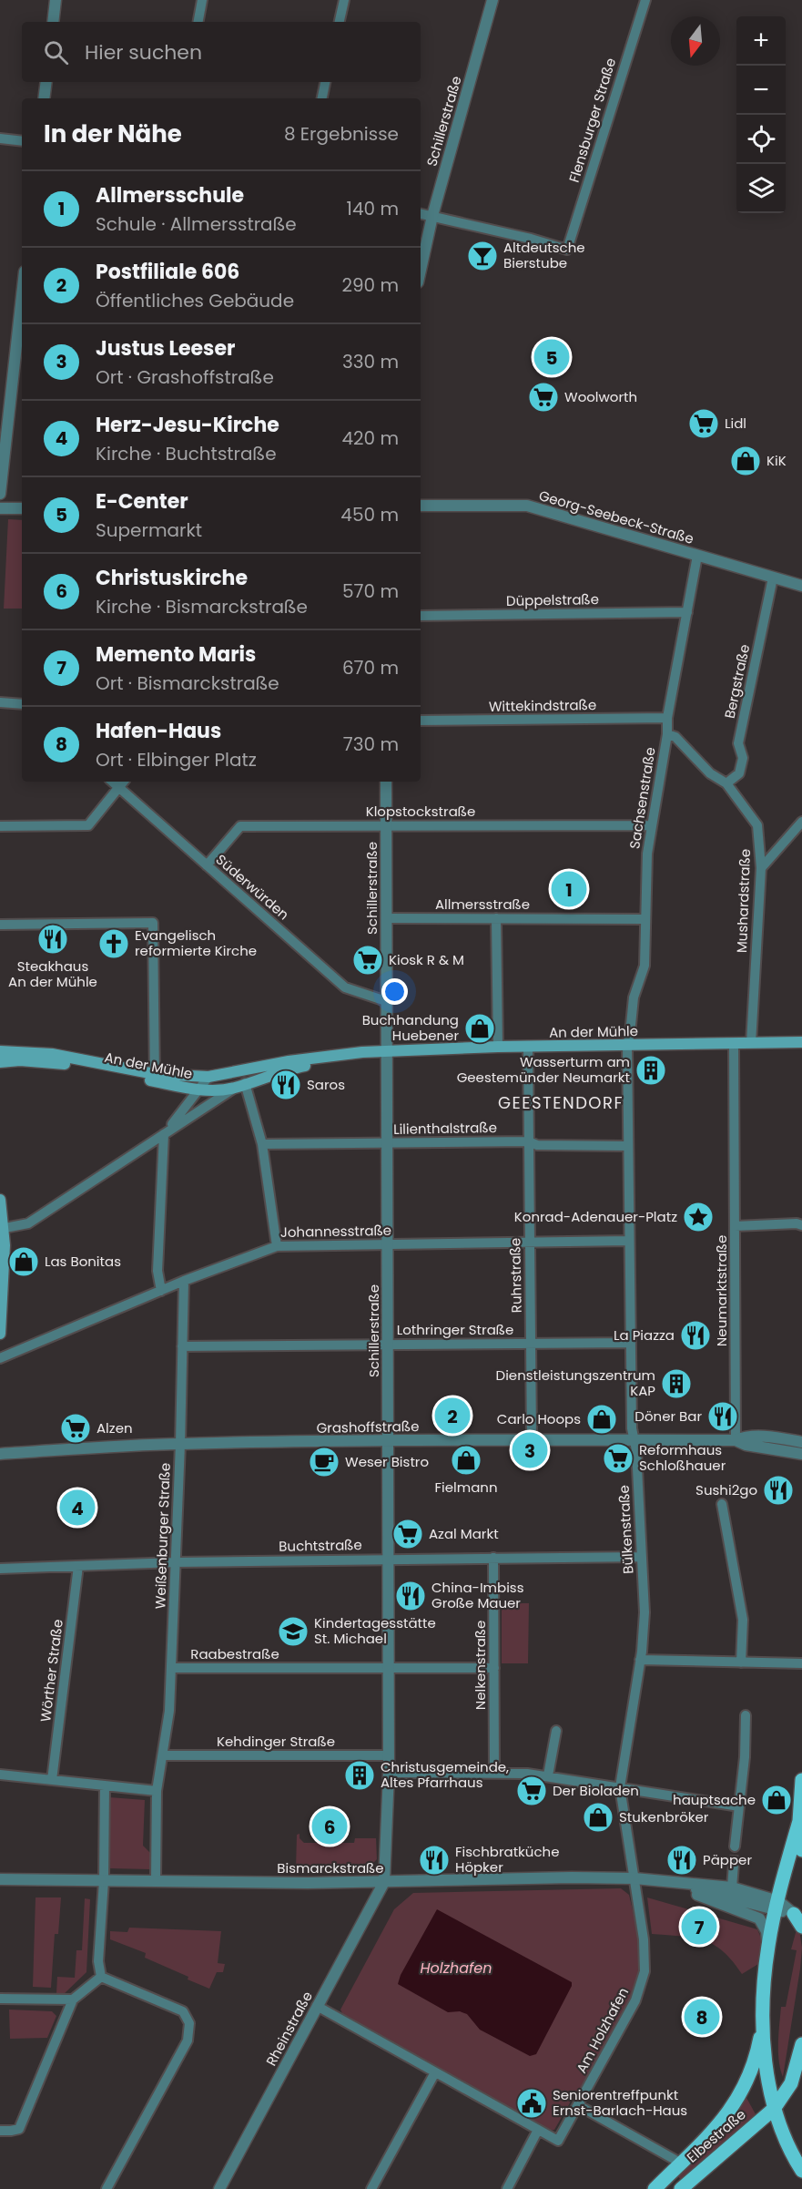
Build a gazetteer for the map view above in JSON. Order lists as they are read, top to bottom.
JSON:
{
  "streets": {
    "main road": ["An der Mühle", "Elbestraße"],
    "street": [
      "Flensburger Straße",
      "Schillerstraße",
      "Georg-Seebeck-Straße",
      "Düppelstraße",
      "Bergstraße",
      "Wittekindstraße",
      "Sachsenstraße",
      "Klopstockstraße",
      "Süderwürden",
      "Mushardstraße",
      "Allmersstraße",
      "Lilienthalstraße",
      "Johannesstraße",
      "Ruhrstraße",
      "Neumarktstraße",
      "Lothringer Straße",
      "Grashoffstraße",
      "Bülkenstraße",
      "Weißenburger Straße",
      "Buchtstraße",
      "Raabestraße",
      "Nelkenstraße",
      "Wörther Straße",
      "Kehdinger Straße",
      "Bismarckstraße",
      "Rheinstraße",
      "Am Holzhafen"
    ]
  },
  "crossings": [
    ["Flensburger Straße", "Schillerstraße"],
    ["Schillerstraße", "Klopstockstraße"],
    ["Schillerstraße", "Süderwürden"],
    ["Schillerstraße", "Allmersstraße"],
    ["Schillerstraße", "An der Mühle"],
    ["Schillerstraße", "Lilienthalstraße"],
    ["Schillerstraße", "Johannesstraße"],
    ["Schillerstraße", "Lothringer Straße"],
    ["Schillerstraße", "Grashoffstraße"],
    ["Schillerstraße", "Buchtstraße"],
    ["Schillerstraße", "Raabestraße"],
    ["Schillerstraße", "Kehdinger Straße"],
    ["Schillerstraße", "Bismarckstraße"],
    ["Schillerstraße", "Rheinstraße"],
    ["Georg-Seebeck-Straße", "Bergstraße"],
    ["Georg-Seebeck-Straße", "Sachsenstraße"],
    ["Düppelstraße", "Sachsenstraße"],
    ["Bergstraße", "Mushardstraße"],
    ["Wittekindstraße", "Sachsenstraße"],
    ["Sachsenstraße", "Klopstockstraße"],
    ["Sachsenstraße", "Mushardstraße"],
    ["Sachsenstraße", "Allmersstraße"],
    ["Sachsenstraße", "An der Mühle"],
    ["Sachsenstraße", "Bülkenstraße"],
    ["Klopstockstraße", "Süderwürden"],
    ["Mushardstraße", "An der Mühle"],
    ["An der Mühle", "Ruhrstraße"],
    ["An der Mühle", "Neumarktstraße"],
    ["An der Mühle", "Bülkenstraße"],
    ["Lilienthalstraße", "Ruhrstraße"],
    ["Lilienthalstraße", "Bülkenstraße"],
    ["Johannesstraße", "Ruhrstraße"],
    ["Johannesstraße", "Bülkenstraße"],
    ["Johannesstraße", "Weißenburger Straße"],
    ["Ruhrstraße", "Lothringer Straße"],
    ["Ruhrstraße", "Grashoffstraße"],
    ["Neumarktstraße", "Grashoffstraße"],
    ["Lothringer Straße", "Bülkenstraße"],
    ["Lothringer Straße", "Weißenburger Straße"],
    ["Grashoffstraße", "Bülkenstraße"],
    ["Grashoffstraße", "Weißenburger Straße"],
    ["Bülkenstraße", "Buchtstraße"],
    ["Bülkenstraße", "Bismarckstraße"],
    ["Bülkenstraße", "Am Holzhafen"],
    ["Weißenburger Straße", "Buchtstraße"],
    ["Weißenburger Straße", "Raabestraße"],
    ["Weißenburger Straße", "Kehdinger Straße"],
    ["Weißenburger Straße", "Bismarckstraße"],
    ["Buchtstraße", "Nelkenstraße"],
    ["Buchtstraße", "Wörther Straße"],
    ["Raabestraße", "Nelkenstraße"],
    ["Bismarckstraße", "Rheinstraße"],
    ["Bismarckstraße", "Am Holzhafen"],
    ["Rheinstraße", "Am Holzhafen"]
  ],
  "districts": ["GEESTENDORF"],
  "water": ["Holzhafen"],
  "places": {
    "bar": ["Altdeutsche Bierstube"],
    "supermarket": [
      "Woolworth",
      "Lidl",
      "Kiosk R & M",
      "Alzen",
      "Reformhaus Schloßhauer",
      "Azal Markt",
      "Der Bioladen"
    ],
    "shop": [
      "KiK",
      "Buchhandung Huebener",
      "Las Bonitas",
      "Carlo Hoops",
      "Fielmann",
      "hauptsache",
      "Stukenbröker"
    ],
    "restaurant": [
      "Steakhaus An der Mühle",
      "Saros",
      "La Piazza",
      "Döner Bar",
      "Sushi2go",
      "China-Imbiss Große Mauer",
      "Fischbratküche Höpker",
      "Päpper"
    ],
    "church": ["Evangelisch reformierte Kirche"],
    "building": ["Wasserturm am Geestemünder Neumarkt", "Dienstleistungszentrum KAP", "Christusgemeinde, Altes Pfarrhaus"],
    "place": ["Konrad-Adenauer-Platz"],
    "cafe": ["Weser Bistro"],
    "school or university": ["Kindertagesstätte St. Michael"],
    "public building": ["Seniorentreffpunkt Ernst-Barlach-Haus"]
  },
  "north": "bottom",
  "page": {
    "map_buttons": ["+", "−"],
    "search": "Hier suchen",
    "heading": ["In der Nähe", "8 Ergebnisse"],
    "list": [
      {
        "mark": "1",
        "name": "Allmersschule",
        "note": "Schule · Allmersstraße",
        "value": "140 m"
      },
      {
        "mark": "2",
        "name": "Postfiliale 606",
        "note": "Öffentliches Gebäude",
        "value": "290 m"
      },
      {
        "mark": "3",
        "name": "Justus Leeser",
        "note": "Ort · Grashoffstraße",
        "value": "330 m"
      },
      {
        "mark": "4",
        "name": "Herz-Jesu-Kirche",
        "note": "Kirche · Buchtstraße",
        "value": "420 m"
      },
      {
        "mark": "5",
        "name": "E-Center",
        "note": "Supermarkt",
        "value": "450 m"
      },
      {
        "mark": "6",
        "name": "Christuskirche",
        "note": "Kirche · Bismarckstraße",
        "value": "570 m"
      },
      {
        "mark": "7",
        "name": "Memento Maris",
        "note": "Ort · Bismarckstraße",
        "value": "670 m"
      },
      {
        "mark": "8",
        "name": "Hafen-Haus",
        "note": "Ort · Elbinger Platz",
        "value": "730 m"
      }
    ],
    "pins": [
      "5",
      "1",
      "2",
      "3",
      "4",
      "6",
      "7",
      "8"
    ]
  }
}
